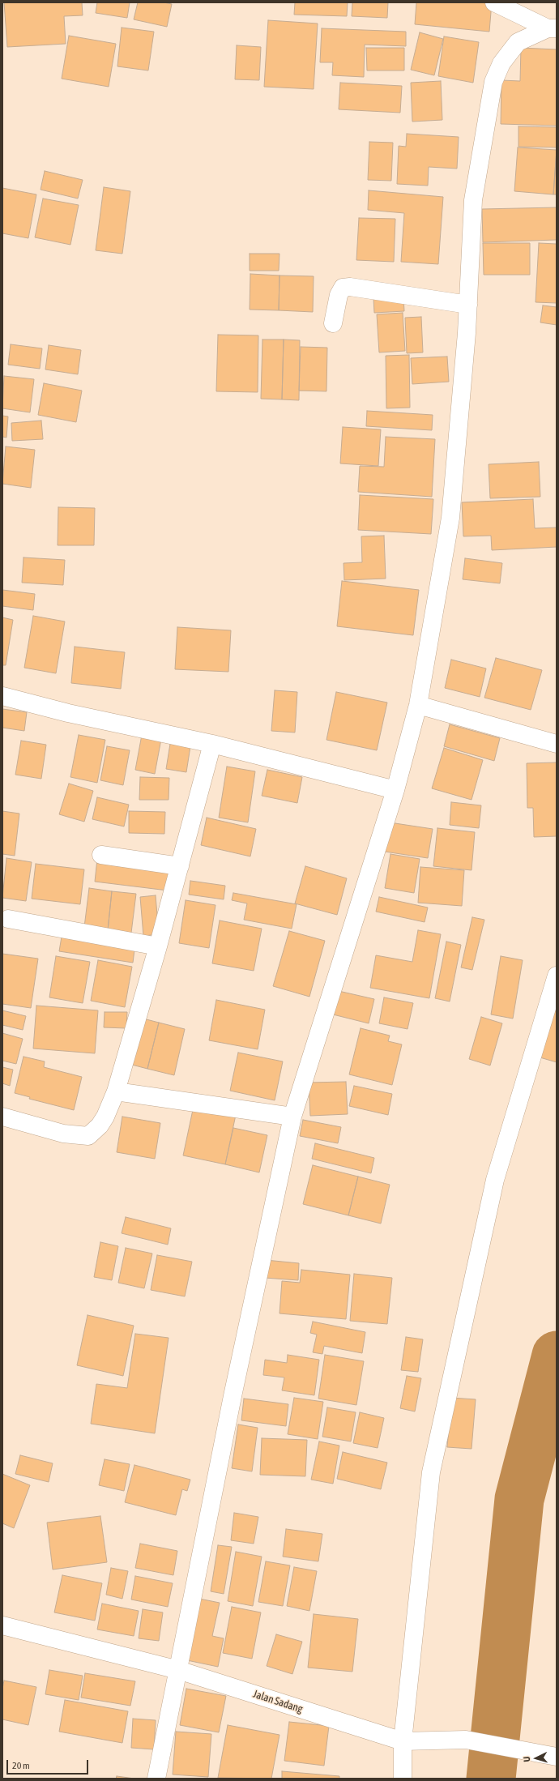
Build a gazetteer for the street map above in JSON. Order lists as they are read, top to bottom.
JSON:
{
  "streets": {
    "street": ["Jalan Sadang"]
  },
  "scale_bar": "20 m",
  "north": "left"
}
